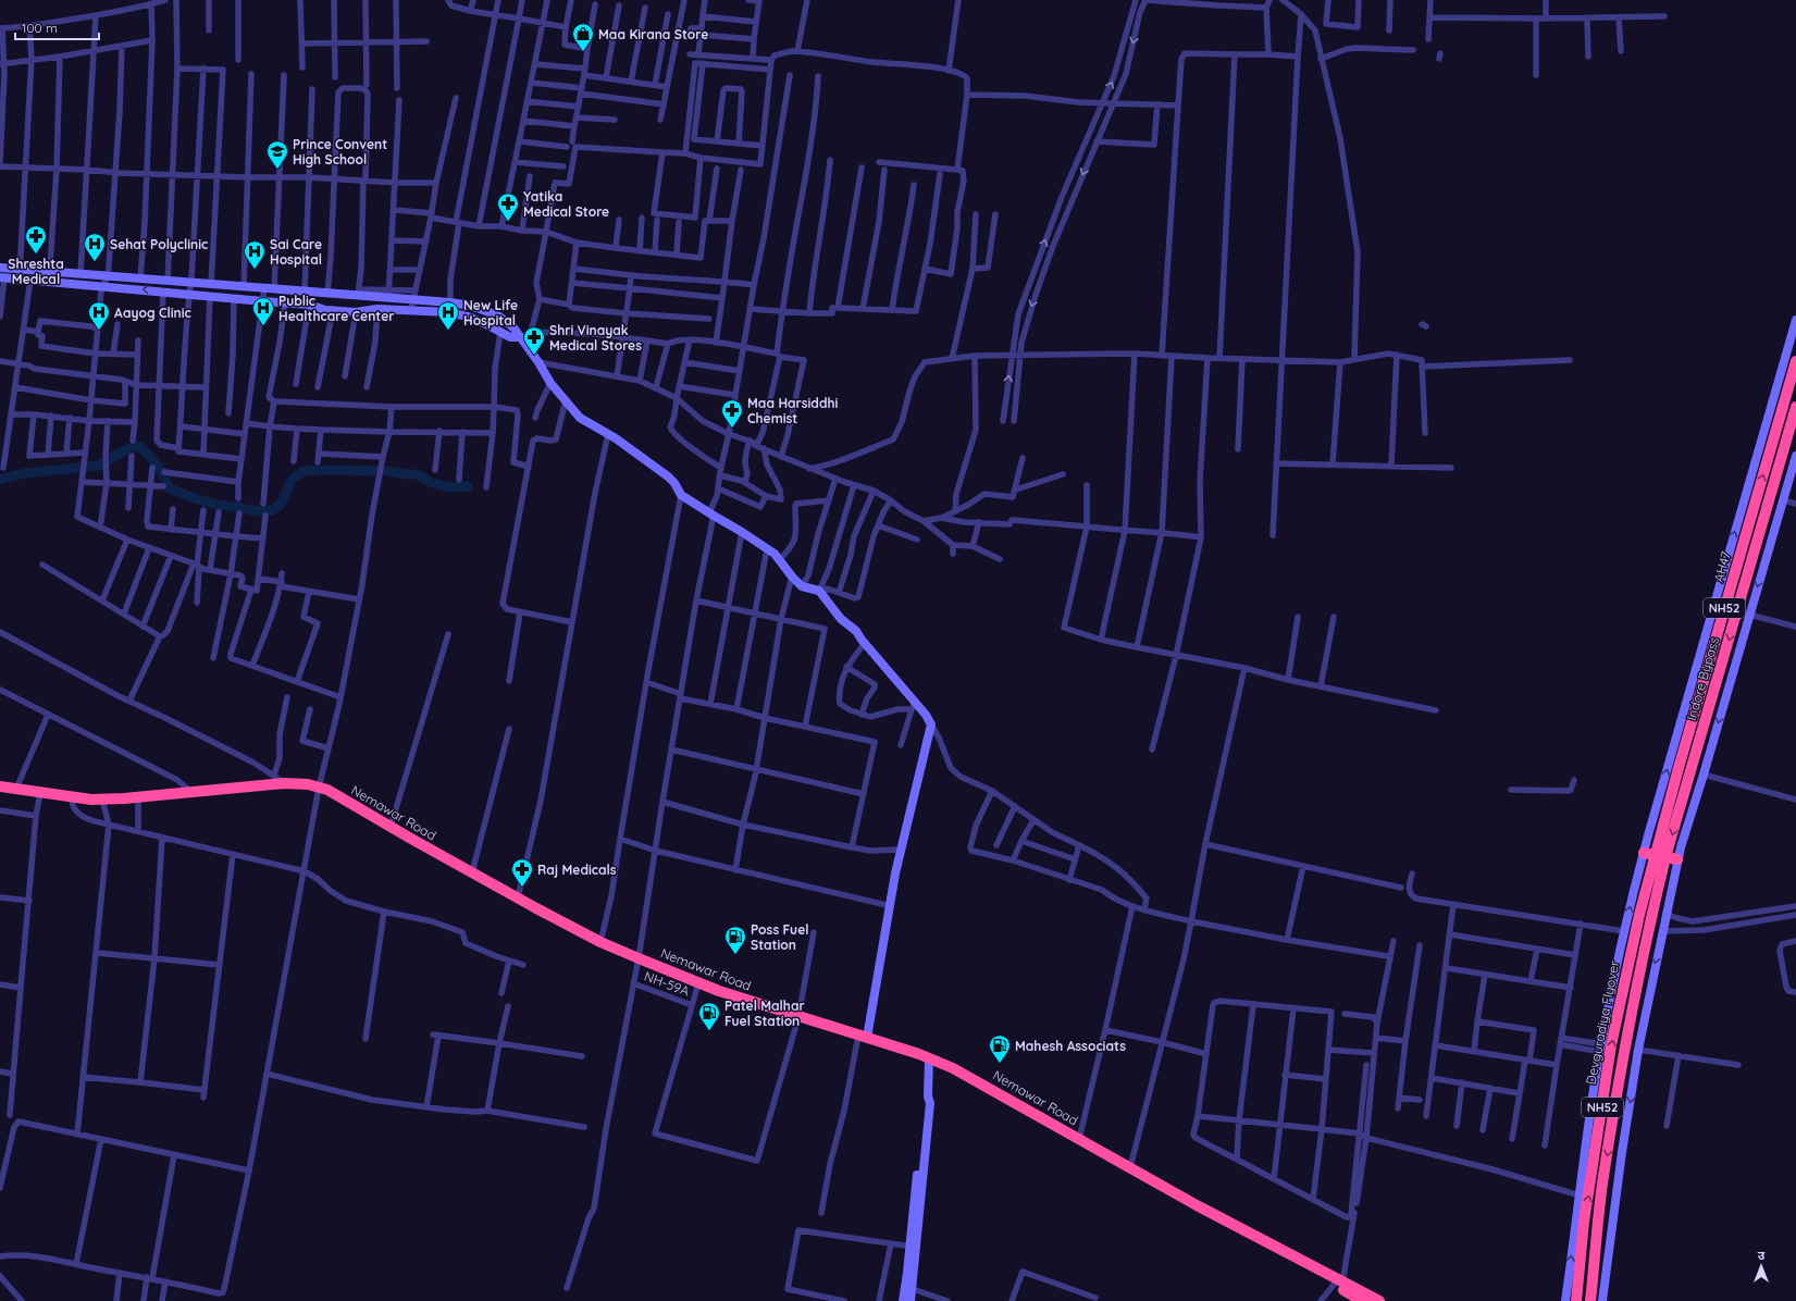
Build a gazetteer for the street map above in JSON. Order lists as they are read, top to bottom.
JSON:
{
  "streets": {
    "highway": [
      "AH47",
      "NH52",
      "Indore Bypass",
      "Nemawar Road",
      "Devguradiya Flyover"
    ],
    "street": ["NH-59A"]
  },
  "crossings": [
    ["AH47", "Devguradiya Flyover"],
    ["Indore Bypass", "Devguradiya Flyover"]
  ],
  "one_way": ["AH47", "Indore Bypass"],
  "places": {
    "shop": ["Maa Kirana Store"],
    "school or university": ["Prince Convent High School"],
    "pharmacy": [
      "Yatika Medical Store",
      "Shreshta Medical",
      "Shri Vinayak Medical Stores",
      "Maa Harsiddhi Chemist",
      "Raj Medicals"
    ],
    "hospital": [
      "Sehat Polyclinic",
      "Sai Care Hospital",
      "Public Healthcare Center",
      "Aayog Clinic",
      "New Life Hospital"
    ],
    "fuel station": ["Poss Fuel Station", "Patel Malhar Fuel Station", "Mahesh Associats"]
  },
  "scale_bar": "100 m",
  "north": "top"
}
